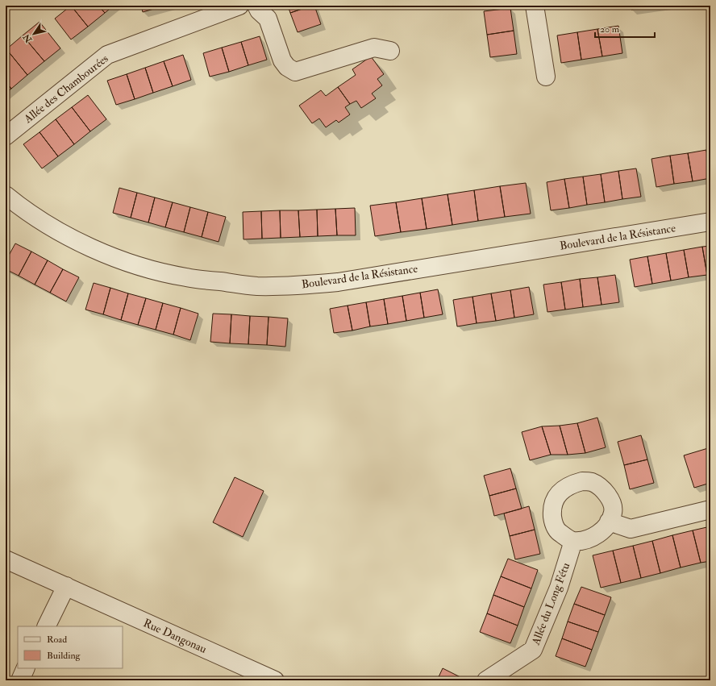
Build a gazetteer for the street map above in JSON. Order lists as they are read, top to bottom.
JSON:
{
  "streets": {
    "street": [
      "Allée des Chambourées",
      "Boulevard de la Résistance",
      "Allée du Long Fétu",
      "Rue Dangonau"
    ]
  },
  "legend": ["Road", "Building"],
  "scale_bar": "20 m",
  "north": "bottom left"
}
